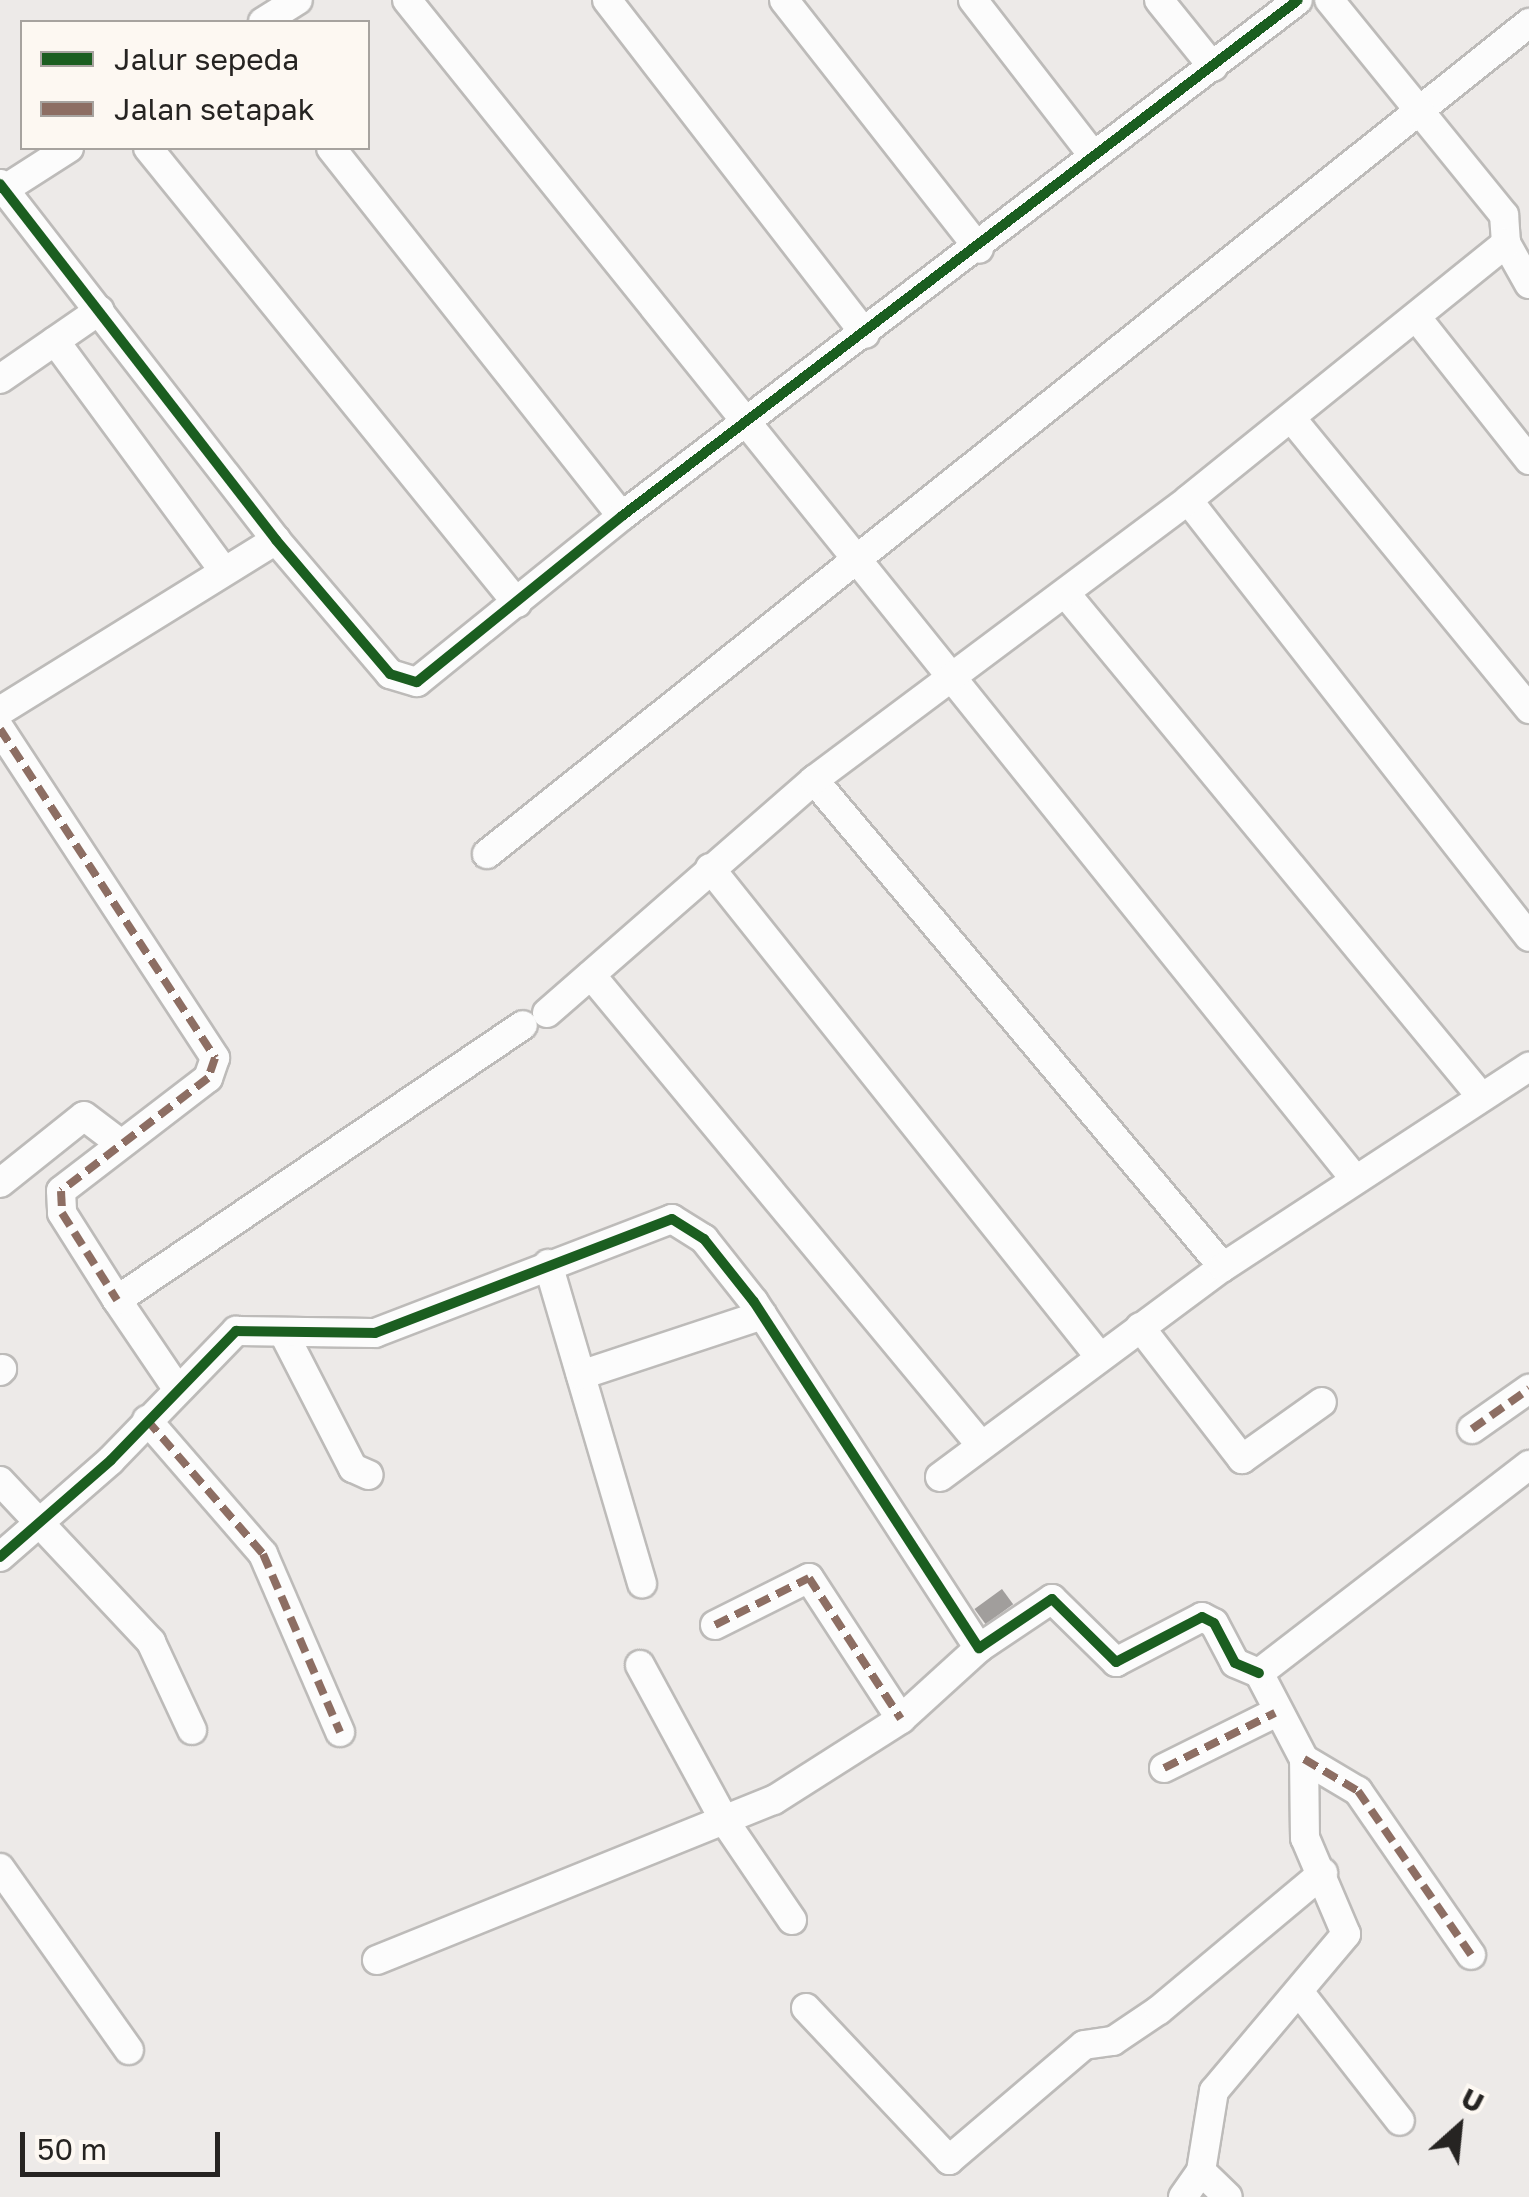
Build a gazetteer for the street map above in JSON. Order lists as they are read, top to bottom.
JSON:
{
  "legend": ["Jalur sepeda", "Jalan setapak"],
  "scale_bar": "50 m",
  "north": "top right"
}
